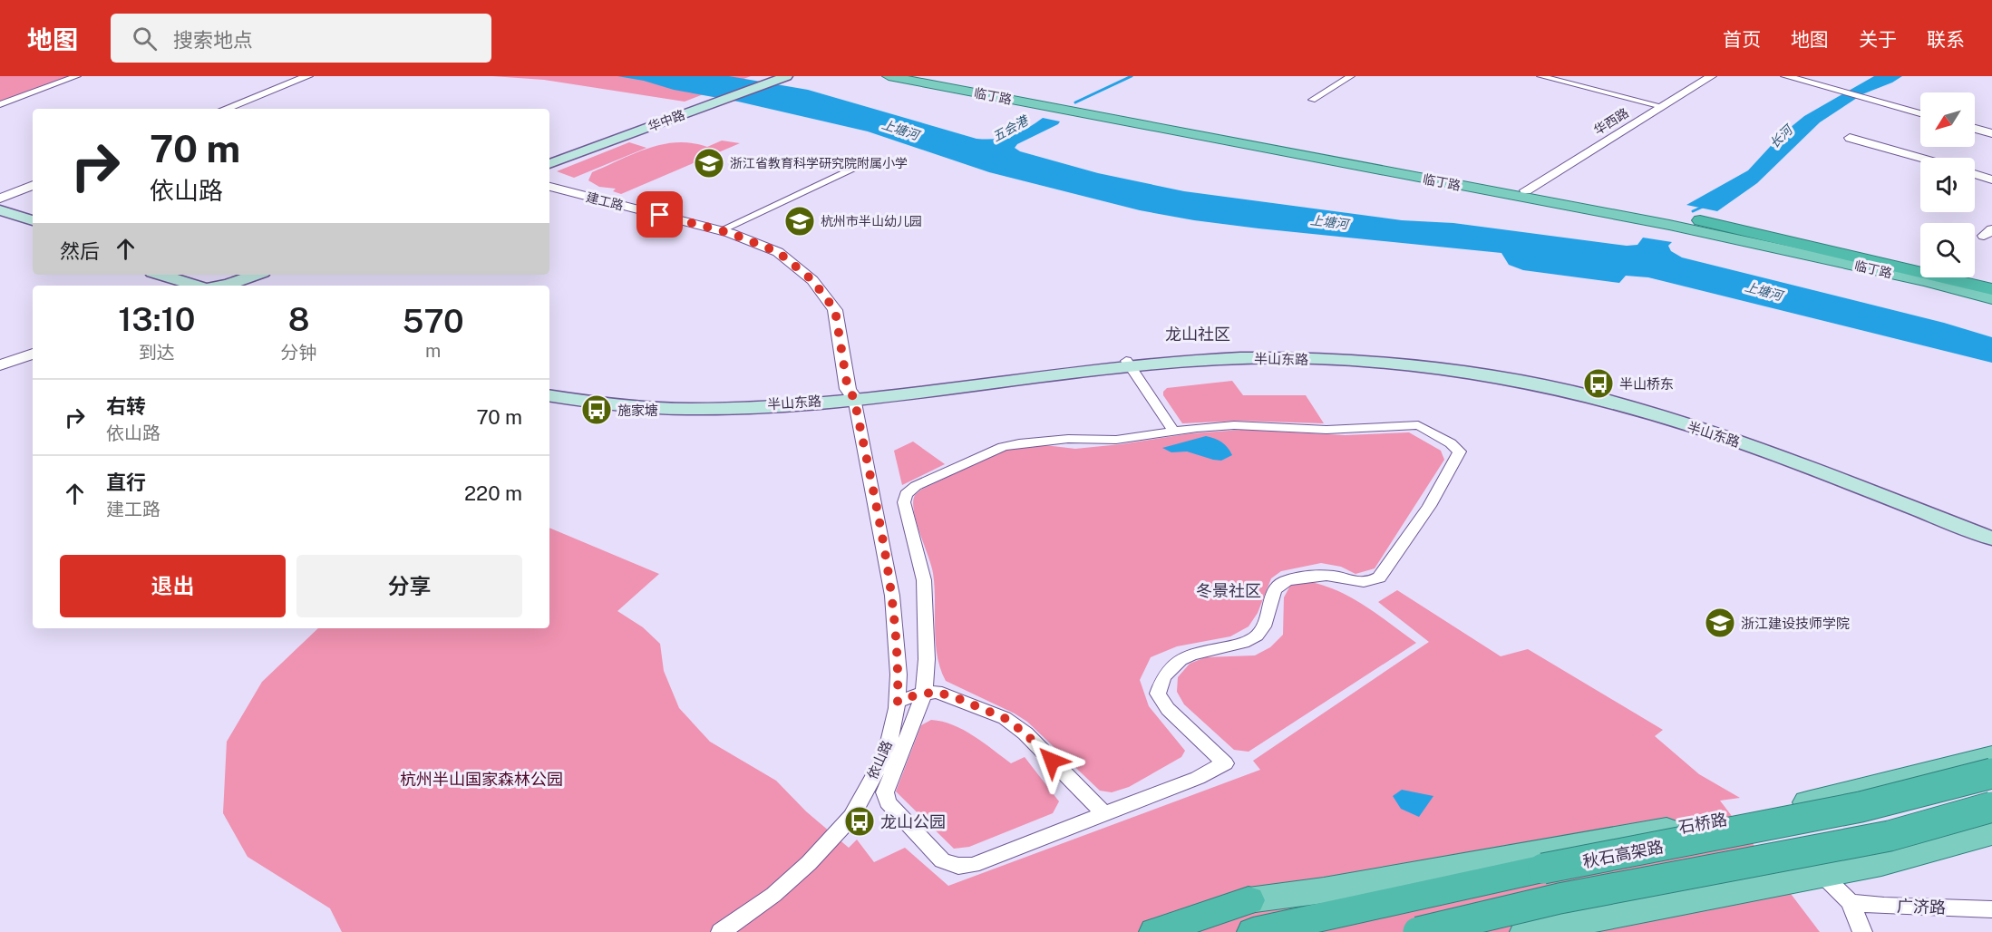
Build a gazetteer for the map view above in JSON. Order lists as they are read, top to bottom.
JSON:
{
  "streets": {
    "highway": ["秋石高架路"],
    "main road": [
      "临丁路",
      "华中路",
      "半山东路",
      "石桥路"
    ],
    "street": [
      "华西路",
      "建工路",
      "依山路",
      "广济路"
    ]
  },
  "crossings": [
    ["临丁路", "华西路"],
    ["建工路", "半山东路"],
    ["建工路", "依山路"],
    ["半山东路", "依山路"]
  ],
  "districts": ["龙山社区", "冬景社区"],
  "water": ["五会港", "上塘河", "长河"],
  "parks": ["杭州半山国家森林公园"],
  "places": {
    "school or university": ["浙江省教育科学研究院附属小学", "杭州市半山幼儿园", "浙江建设技师学院"],
    "bus stop": ["半山桥东", "施家塘", "龙山公园"]
  },
  "north": "bottom left",
  "page": {
    "header": "地图",
    "search": "搜索地点",
    "nav": [
      "首页",
      "地图",
      "关于",
      "联系"
    ],
    "turn": ["70 m", "依山路"],
    "then": "然后",
    "eta": [
      "13:10",
      "到达",
      "8",
      "分钟",
      "570",
      "m"
    ],
    "list": [
      {
        "name": "右转",
        "note": "依山路",
        "value": "70 m"
      },
      {
        "name": "直行",
        "note": "建工路",
        "value": "220 m"
      }
    ],
    "buttons": ["退出", "分享"]
  }
}
